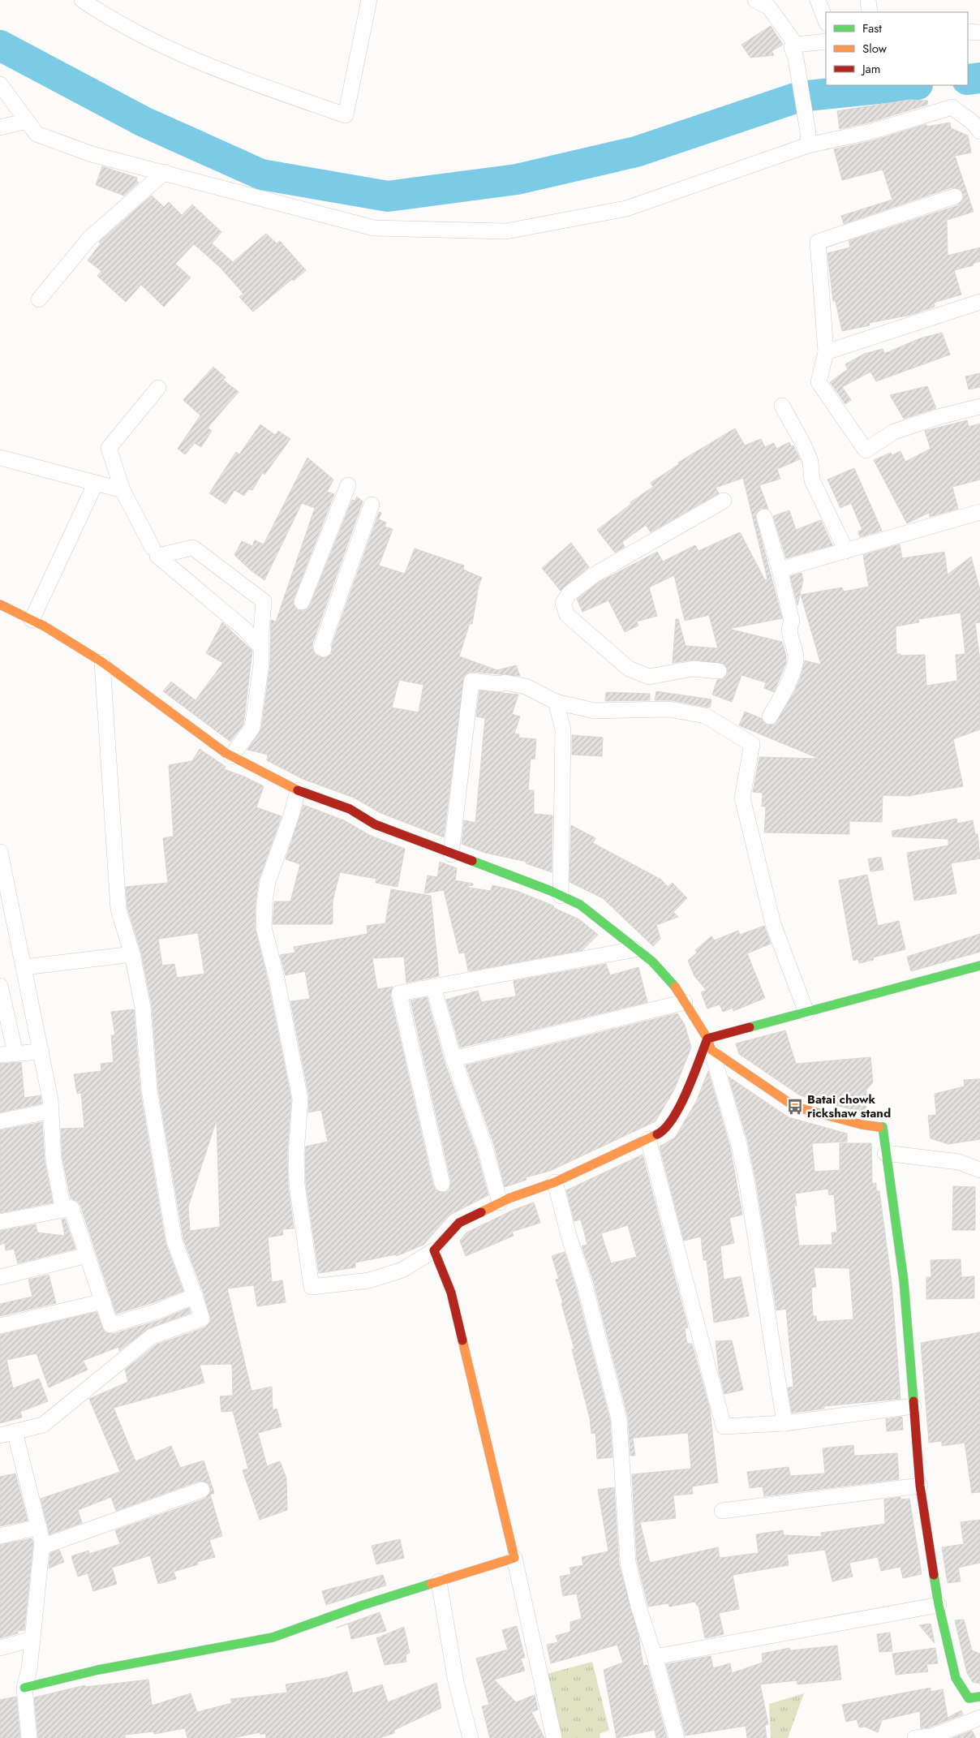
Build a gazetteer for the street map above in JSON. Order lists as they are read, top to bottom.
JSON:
{
  "places": {
    "bus stop": ["Batai chowk rickshaw stand"]
  },
  "legend": ["Fast", "Slow", "Jam"]
}
